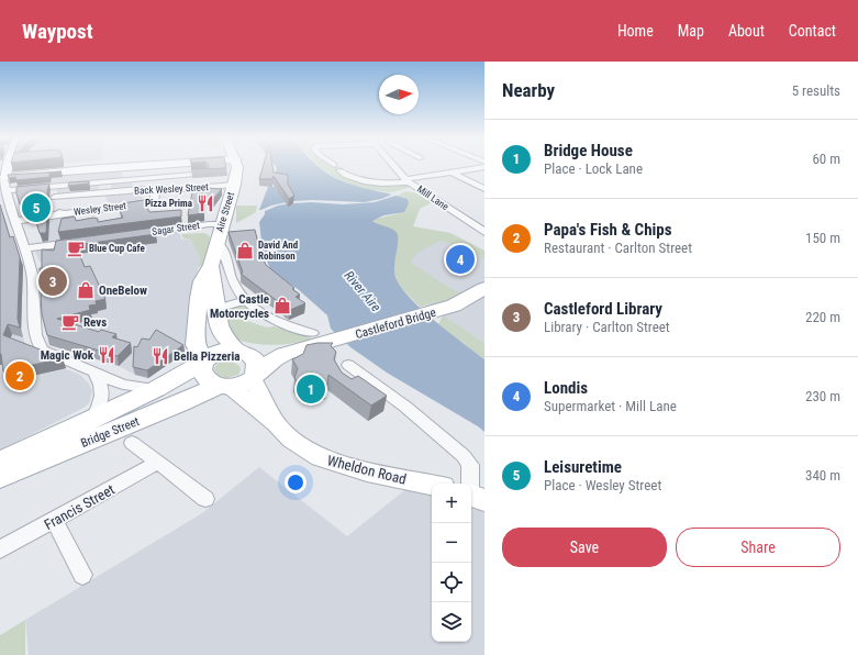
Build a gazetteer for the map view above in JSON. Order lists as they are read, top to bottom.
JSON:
{
  "streets": {
    "main road": ["Aire Street", "Castleford Bridge", "Bridge Street"],
    "street": [
      "Back Wesley Street",
      "Mill Lane",
      "Wesley Street",
      "Sagar Street",
      "Wheldon Road",
      "Francis Street"
    ]
  },
  "crossings": [
    ["Back Wesley Street", "Wesley Street"],
    ["Back Wesley Street", "Aire Street"],
    ["Aire Street", "Sagar Street"],
    ["Aire Street", "Bridge Street"],
    ["Aire Street", "Wheldon Road"],
    ["Bridge Street", "Wheldon Road"]
  ],
  "water": ["River Aire"],
  "places": {
    "restaurant": ["Pizza Prima", "Magic Wok", "Bella Pizzeria"],
    "cafe": ["Blue Cup Cafe", "Revs"],
    "shop": ["David And Robinson", "OneBelow", "Castle Motorcycles"]
  },
  "north": "right",
  "page": {
    "header": "Waypost",
    "nav": [
      "Home",
      "Map",
      "About",
      "Contact"
    ],
    "heading": ["Nearby", "5 results"],
    "list": [
      {
        "mark": "1",
        "name": "Bridge House",
        "note": "Place · Lock Lane",
        "value": "60 m"
      },
      {
        "mark": "2",
        "name": "Papa's Fish & Chips",
        "note": "Restaurant · Carlton Street",
        "value": "150 m"
      },
      {
        "mark": "3",
        "name": "Castleford Library",
        "note": "Library · Carlton Street",
        "value": "220 m"
      },
      {
        "mark": "4",
        "name": "Londis",
        "note": "Supermarket · Mill Lane",
        "value": "230 m"
      },
      {
        "mark": "5",
        "name": "Leisuretime",
        "note": "Place · Wesley Street",
        "value": "340 m"
      }
    ],
    "pins": [
      "5",
      "4",
      "3",
      "2",
      "1"
    ],
    "map_buttons": ["+", "−"],
    "buttons": ["Save", "Share"]
  }
}
